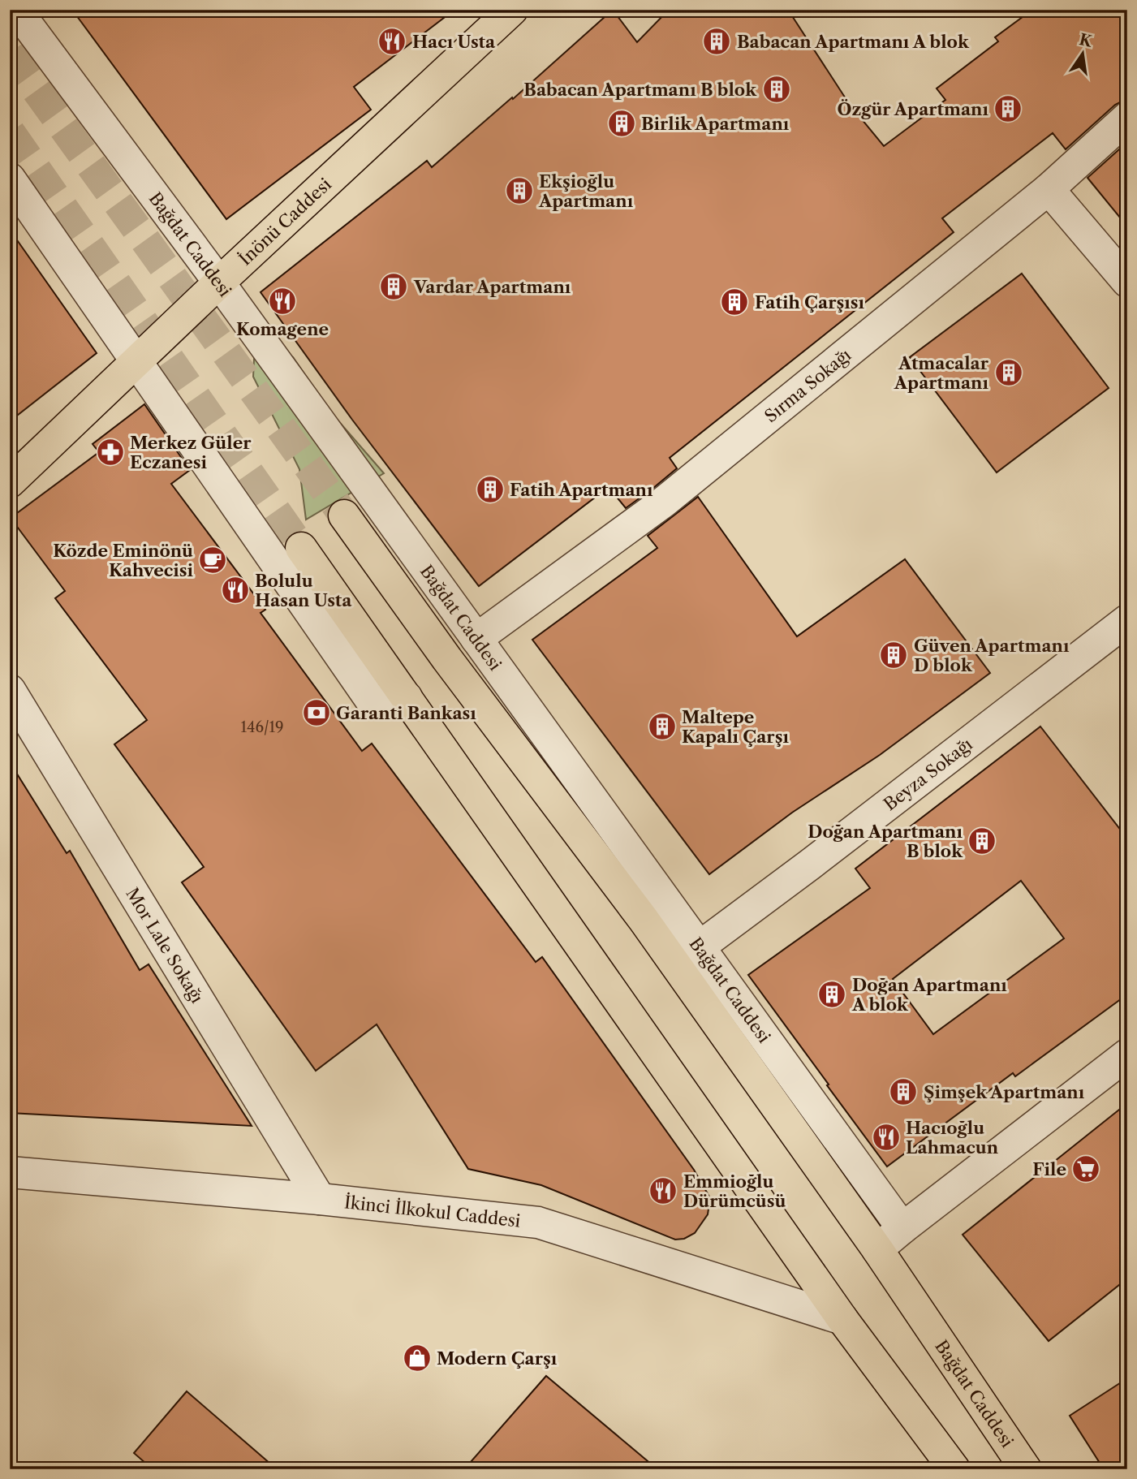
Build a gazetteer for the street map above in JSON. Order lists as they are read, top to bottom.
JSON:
{
  "streets": {
    "main road": ["İnönü Caddesi", "Bağdat Caddesi"],
    "street": [
      "Sırma Sokağı",
      "Beyza Sokağı",
      "Mor Lale Sokağı",
      "İkinci İlkokul Caddesi"
    ]
  },
  "crossings": [
    ["İnönü Caddesi", "Bağdat Caddesi"],
    ["Bağdat Caddesi", "Sırma Sokağı"],
    ["Bağdat Caddesi", "Beyza Sokağı"],
    ["Mor Lale Sokağı", "İkinci İlkokul Caddesi"]
  ],
  "places": {
    "restaurant": [
      "Hacı Usta",
      "Komagene",
      "Bolulu Hasan Usta",
      "Hacıoğlu Lahmacun",
      "Emmioğlu Dürümcüsü"
    ],
    "building": [
      "Babacan Apartmanı A blok",
      "Babacan Apartmanı B blok",
      "Özgür Apartmanı",
      "Birlik Apartmanı",
      "Ekşioğlu Apartmanı",
      "Vardar Apartmanı",
      "Fatih Çarşısı",
      "Atmacalar Apartmanı",
      "Fatih Apartmanı",
      "Güven Apartmanı D blok",
      "Maltepe Kapalı Çarşı",
      "Doğan Apartmanı B blok",
      "Doğan Apartmanı A blok",
      "Şimşek Apartmanı"
    ],
    "pharmacy": ["Merkez Güler Eczanesi"],
    "cafe": ["Közde Eminönü Kahvecisi"],
    "bank": ["Garanti Bankası"],
    "supermarket": ["File"],
    "shop": ["Modern Çarşı"]
  },
  "house_numbers": ["146/19"],
  "north": "top"
}
